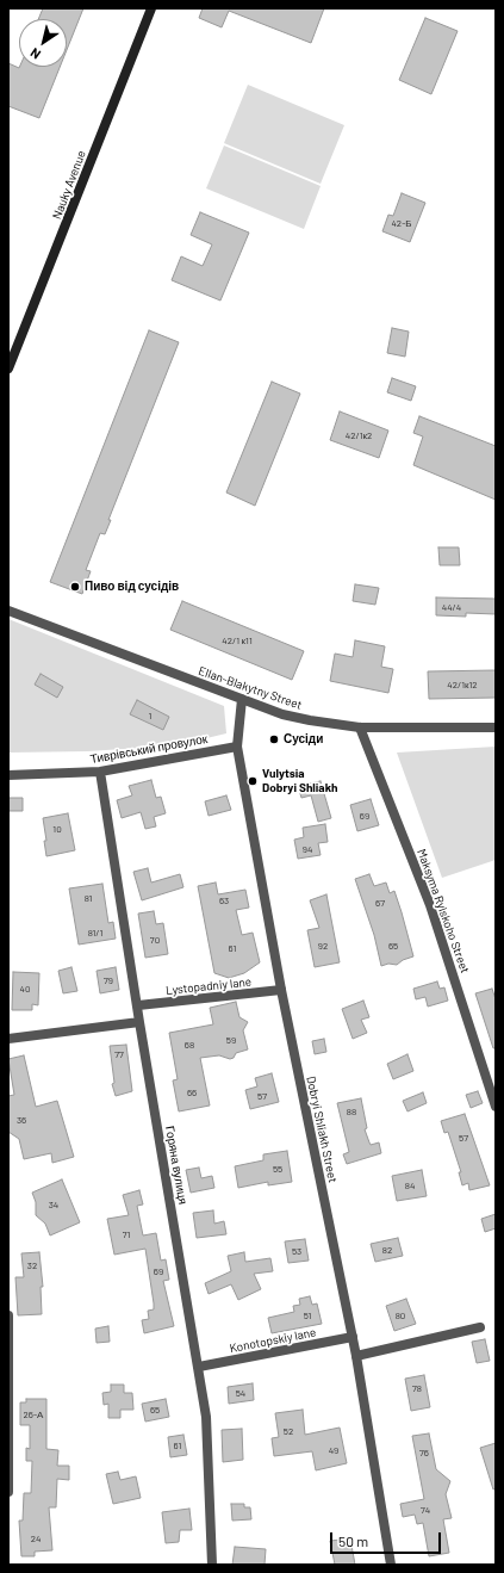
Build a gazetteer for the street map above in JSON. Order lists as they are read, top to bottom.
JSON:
{
  "streets": {
    "main road": ["Nauky Avenue"],
    "street": [
      "Ellan-Blakytny Street",
      "Тиврівський провулок",
      "Maksyma Rylskoho Street",
      "Lystopadniy lane",
      "Dobryi Shliakh Street",
      "Горяна вулиця",
      "Konotopskiy lane"
    ]
  },
  "crossings": [
    ["Ellan-Blakytny Street", "Maksyma Rylskoho Street"],
    ["Ellan-Blakytny Street", "Dobryi Shliakh Street"],
    ["Тиврівський провулок", "Dobryi Shliakh Street"],
    ["Тиврівський провулок", "Горяна вулиця"],
    ["Lystopadniy lane", "Dobryi Shliakh Street"],
    ["Lystopadniy lane", "Горяна вулиця"],
    ["Dobryi Shliakh Street", "Konotopskiy lane"],
    ["Горяна вулиця", "Konotopskiy lane"]
  ],
  "places": ["Пиво від сусідів", "Сусіди", "Vulytsia Dobryi Shliakh"],
  "house_numbers": [
    "42-Б",
    "42/1к2",
    "44/4",
    "42/1 к11",
    "42/1к12",
    "1",
    "69",
    "10",
    "94",
    "81",
    "63",
    "67",
    "81/1",
    "70",
    "92",
    "65",
    "61",
    "79",
    "40",
    "59",
    "68",
    "77",
    "66",
    "57",
    "88",
    "36",
    "57",
    "55",
    "84",
    "34",
    "71",
    "82",
    "53",
    "32",
    "69",
    "51",
    "80",
    "78",
    "54",
    "65",
    "26-А",
    "52",
    "61",
    "49",
    "76",
    "74",
    "24"
  ],
  "scale_bar": "50 m",
  "north": "bottom left"
}
